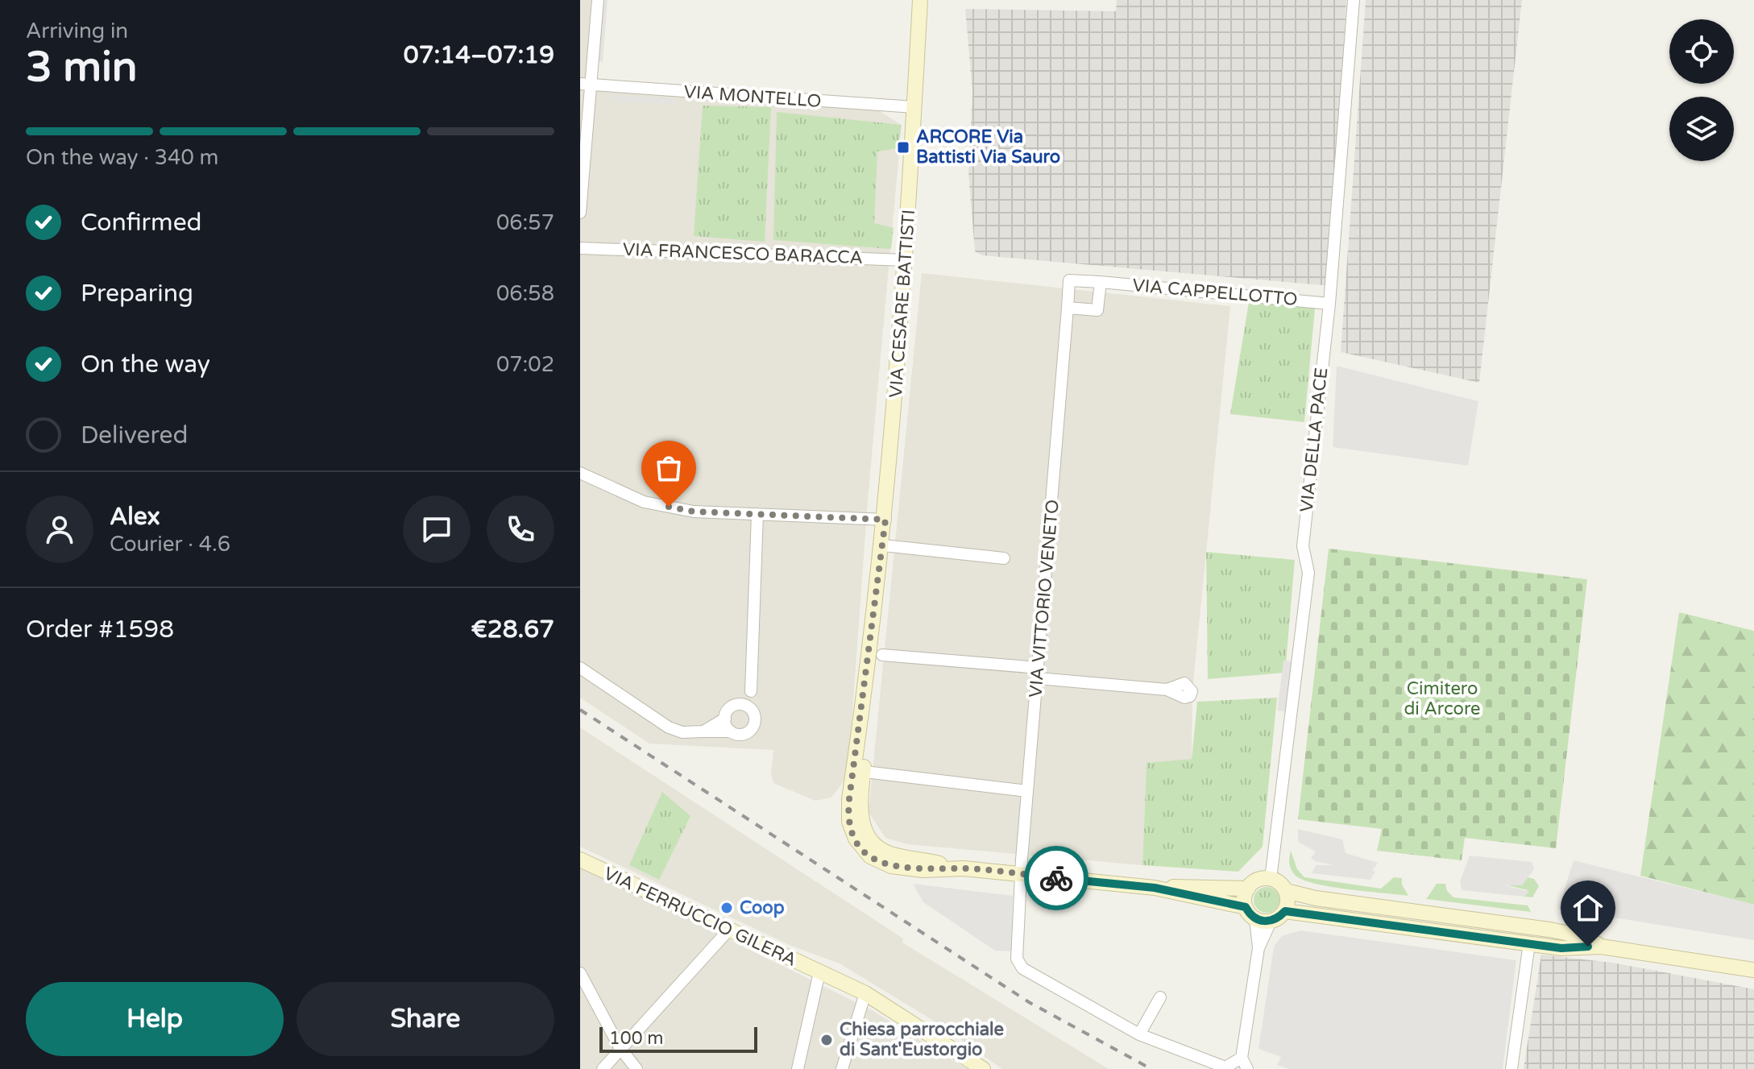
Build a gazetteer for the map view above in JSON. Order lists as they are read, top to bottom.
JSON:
{
  "streets": {
    "street": [
      "VIA MONTELLO",
      "VIA FRANCESCO BARACCA",
      "VIA CAPPELLOTTO",
      "VIA CESARE BATTISTI",
      "VIA DELLA PACE",
      "VIA VITTORIO VENETO",
      "VIA FERRUCCIO GILERA"
    ]
  },
  "crossings": [
    ["VIA MONTELLO", "VIA CESARE BATTISTI"],
    ["VIA FRANCESCO BARACCA", "VIA CESARE BATTISTI"],
    ["VIA CAPPELLOTTO", "VIA DELLA PACE"],
    ["VIA CAPPELLOTTO", "VIA VITTORIO VENETO"],
    ["VIA CESARE BATTISTI", "VIA VITTORIO VENETO"]
  ],
  "parks": ["Cimitero di Arcore"],
  "places": {
    "transit": ["ARCORE Via Battisti Via Sauro"],
    "other": ["Coop", "Chiesa parrocchiale di Sant'Eustorgio"]
  },
  "scale_bar": "100 m",
  "page": {
    "heading": ["3 min", "Arriving in", "07:14–07:19"],
    "panel": [
      "Alex",
      "Courier · 4.6",
      "Order #1598",
      "€28.67"
    ],
    "bar": "On the way · 340 m",
    "list": [
      ["Confirmed", "06:57"],
      ["Preparing", "06:58"],
      ["On the way", "07:02"],
      "Delivered"
    ],
    "buttons": ["Help", "Share"],
    "scale": "100 m"
  }
}
